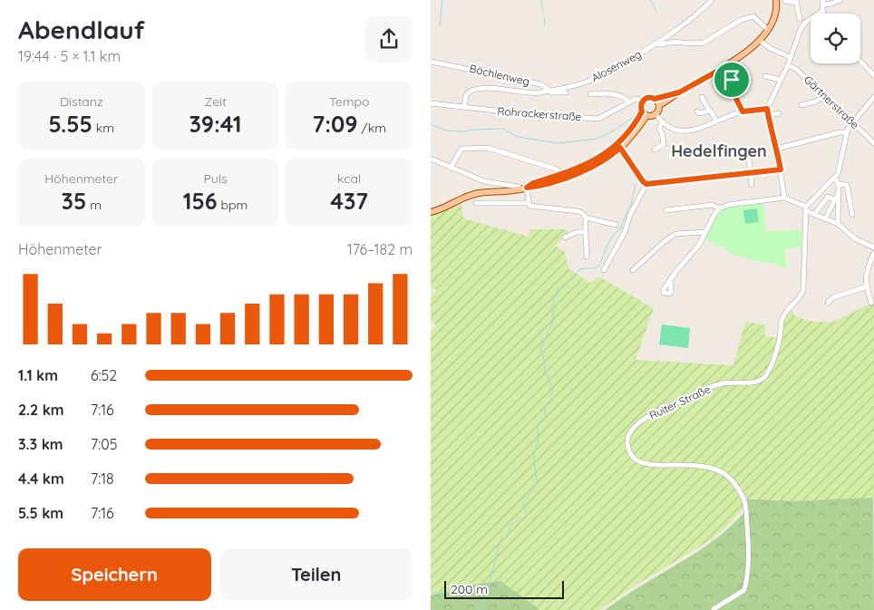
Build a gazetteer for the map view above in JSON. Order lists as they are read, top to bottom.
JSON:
{
  "streets": {
    "street": [
      "Alosenweg",
      "Bächlenweg",
      "Gärtnerstraße",
      "Rohrackerstraße",
      "Ruiter Straße"
    ]
  },
  "crossings": [
    ["Alosenweg", "Bächlenweg"],
    ["Alosenweg", "Rohrackerstraße"]
  ],
  "districts": ["Hedelfingen"],
  "scale_bar": "200 m",
  "page": {
    "heading": ["Abendlauf", "19:44 · 5 × 1.1 km"],
    "stats": [
      ["Distanz", "5.55 km"],
      ["Zeit", "39:41"],
      ["Tempo", "7:09 /km"],
      ["Höhenmeter", "35 m"],
      ["Puls", "156 bpm"],
      ["kcal", "437"]
    ],
    "chart": ["Höhenmeter", "176–182 m"],
    "list": [
      {
        "name": "1.1 km",
        "note": "6:52"
      },
      {
        "name": "2.2 km",
        "note": "7:16"
      },
      {
        "name": "3.3 km",
        "note": "7:05"
      },
      {
        "name": "4.4 km",
        "note": "7:18"
      },
      {
        "name": "5.5 km",
        "note": "7:16"
      }
    ],
    "buttons": ["Speichern", "Teilen"],
    "scale": "200 m"
  }
}
